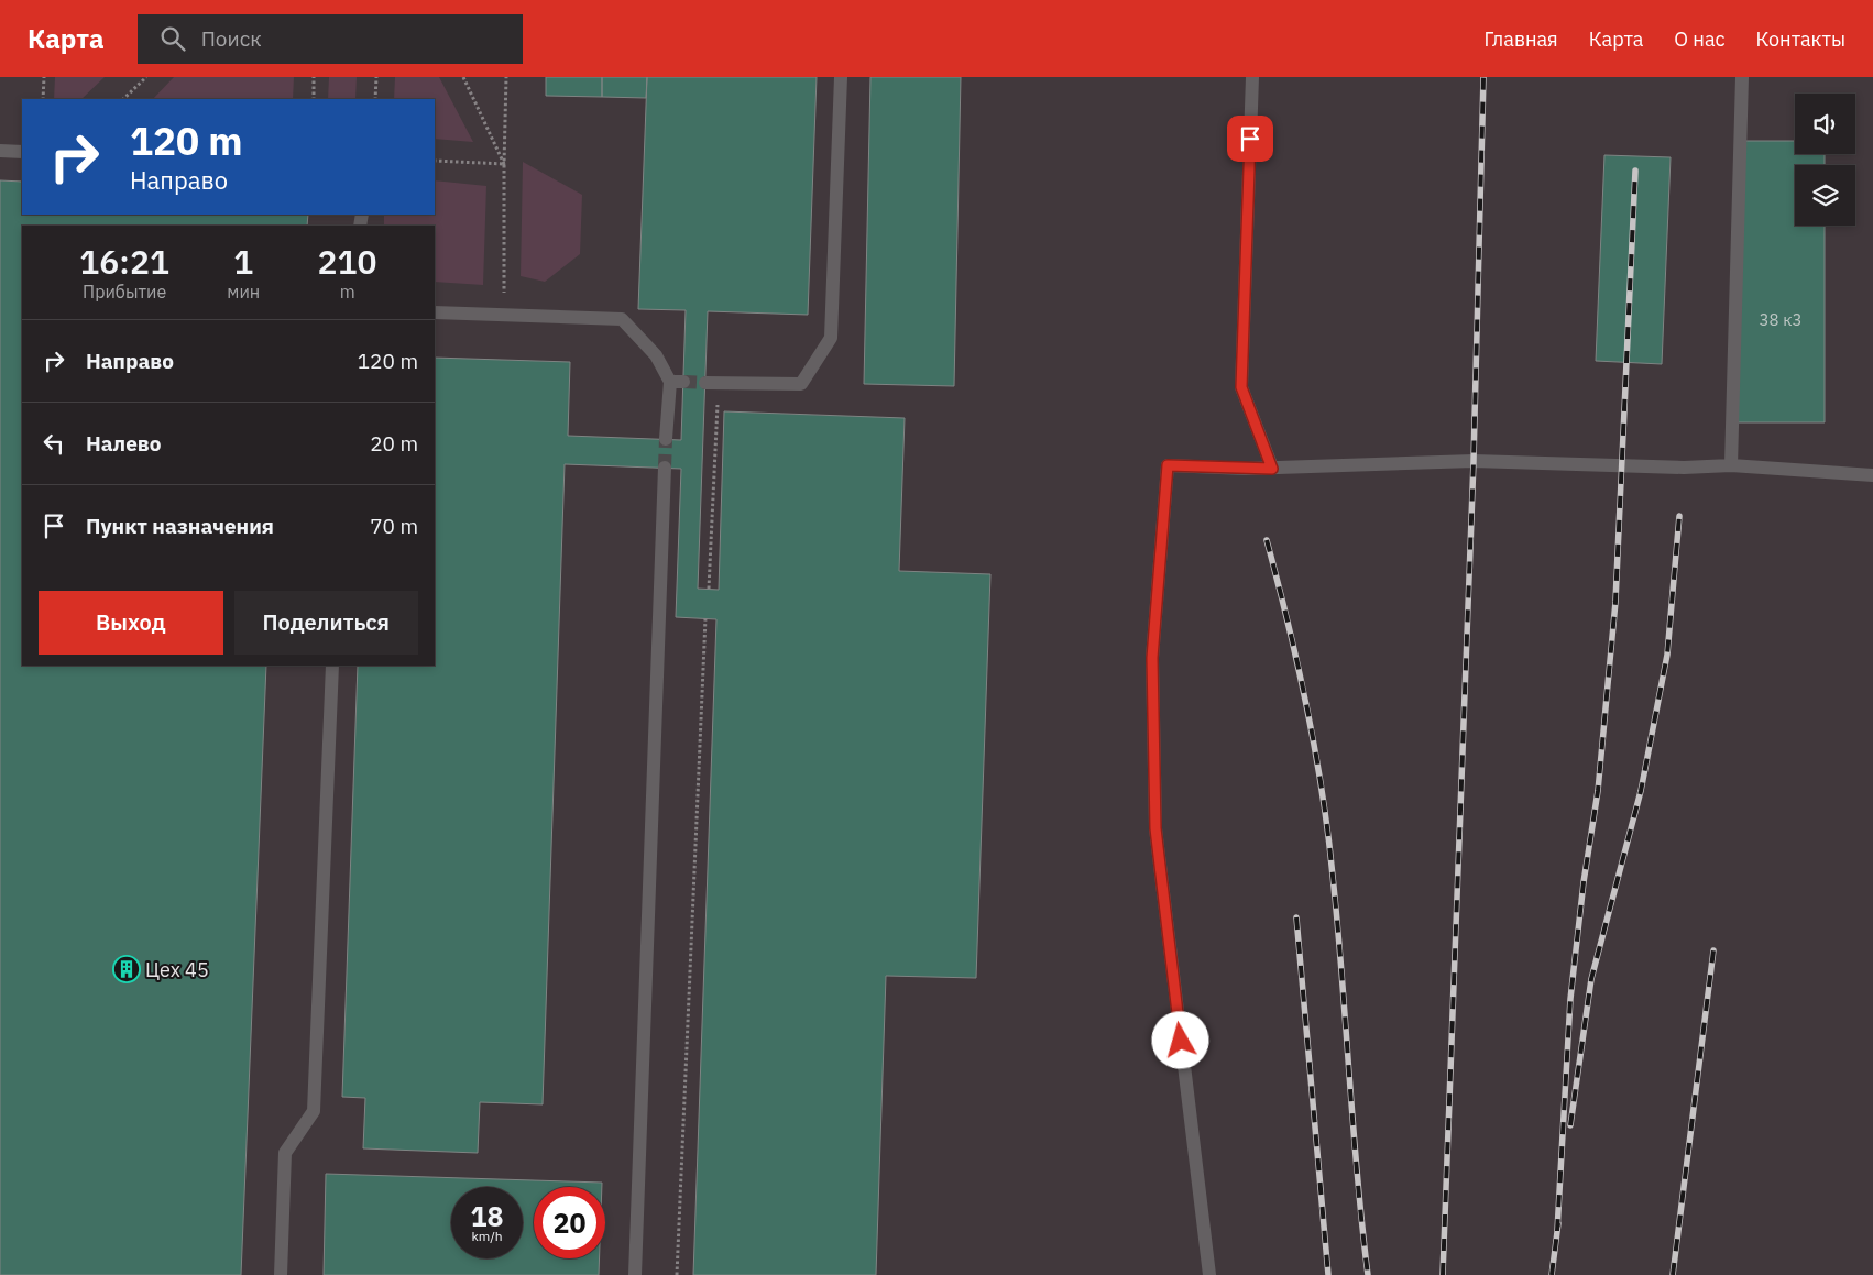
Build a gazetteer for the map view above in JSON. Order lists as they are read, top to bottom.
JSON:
{
  "places": {
    "building": ["Цех 45"]
  },
  "house_numbers": ["38 к3"],
  "page": {
    "header": "Карта",
    "search": "Поиск",
    "nav": [
      "Главная",
      "Карта",
      "О нас",
      "Контакты"
    ],
    "turn": ["120 m", "Направо"],
    "eta": [
      "16:21",
      "Прибытие",
      "1",
      "мин",
      "210",
      "m"
    ],
    "list": [
      {
        "name": "Направо",
        "value": "120 m"
      },
      {
        "name": "Налево",
        "value": "20 m"
      },
      {
        "name": "Пункт назначения",
        "value": "70 m"
      }
    ],
    "buttons": ["Выход", "Поделиться"],
    "speed": "18 km/h",
    "limit": "20"
  }
}
